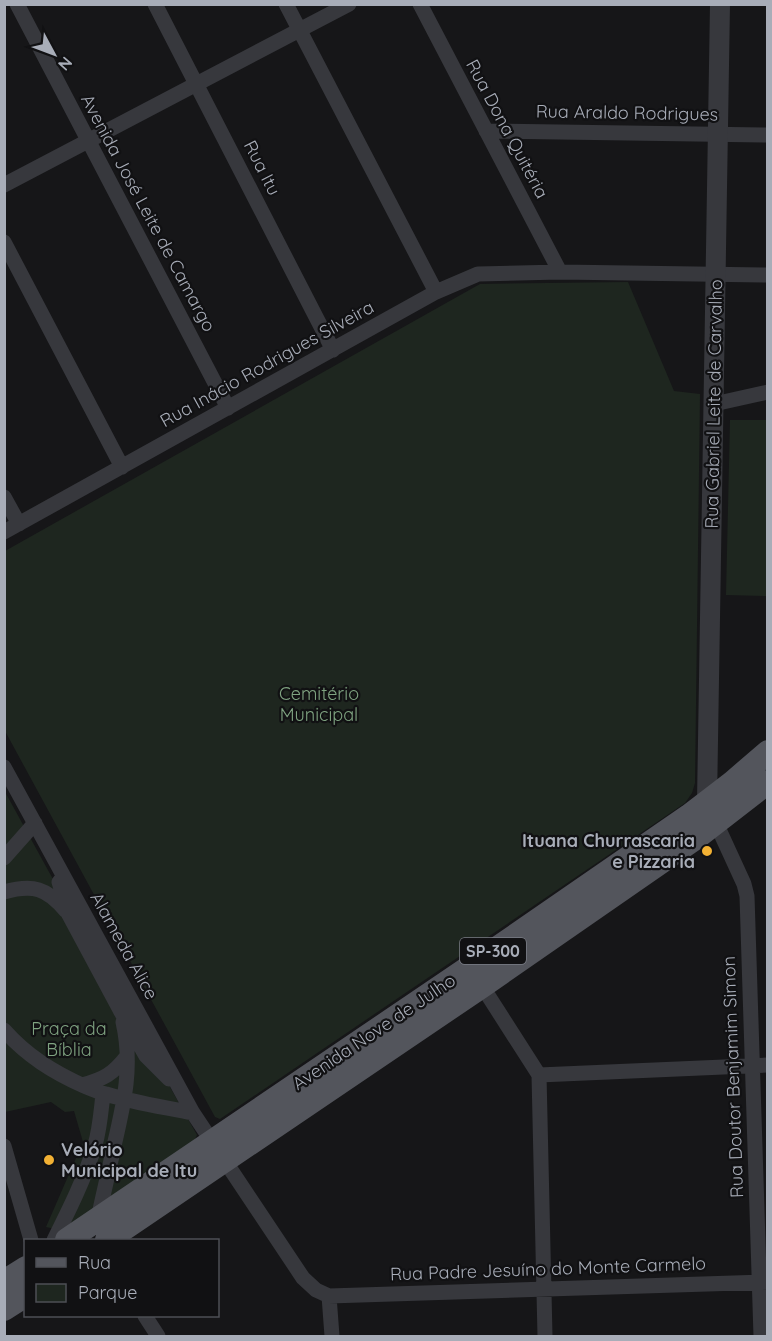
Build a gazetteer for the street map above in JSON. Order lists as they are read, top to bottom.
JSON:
{
  "streets": {
    "main road": ["SP-300", "Avenida Nove de Julho"],
    "street": [
      "Rua Araldo Rodrigues",
      "Rua Dona Quitéria",
      "Rua Itu",
      "Avenida José Leite de Camargo",
      "Rua Inácio Rodrigues Silveira",
      "Rua Gabriel Leite de Carvalho",
      "Alameda Alice",
      "Rua Doutor Benjamim Simon",
      "Rua Padre Jesuíno do Monte Carmelo"
    ]
  },
  "crossings": [
    ["Rua Araldo Rodrigues", "Rua Dona Quitéria"],
    ["Rua Araldo Rodrigues", "Rua Gabriel Leite de Carvalho"],
    ["Rua Dona Quitéria", "Rua Inácio Rodrigues Silveira"],
    ["Rua Itu", "Rua Inácio Rodrigues Silveira"],
    ["Avenida José Leite de Camargo", "Rua Inácio Rodrigues Silveira"],
    ["Rua Inácio Rodrigues Silveira", "Rua Gabriel Leite de Carvalho"],
    ["Rua Gabriel Leite de Carvalho", "Avenida Nove de Julho"],
    ["Rua Gabriel Leite de Carvalho", "Rua Doutor Benjamim Simon"],
    ["Alameda Alice", "SP-300"],
    ["Alameda Alice", "Avenida Nove de Julho"],
    ["Alameda Alice", "Rua Padre Jesuíno do Monte Carmelo"],
    ["SP-300", "Avenida Nove de Julho"],
    ["Avenida Nove de Julho", "Rua Doutor Benjamim Simon"],
    ["Rua Doutor Benjamim Simon", "Rua Padre Jesuíno do Monte Carmelo"]
  ],
  "parks": ["Cemitério Municipal", "Praça da Bíblia"],
  "places": ["Ituana Churrascaria e Pizzaria", "Velório Municipal de Itu"],
  "legend": ["Rua", "Parque"],
  "north": "bottom right"
}
